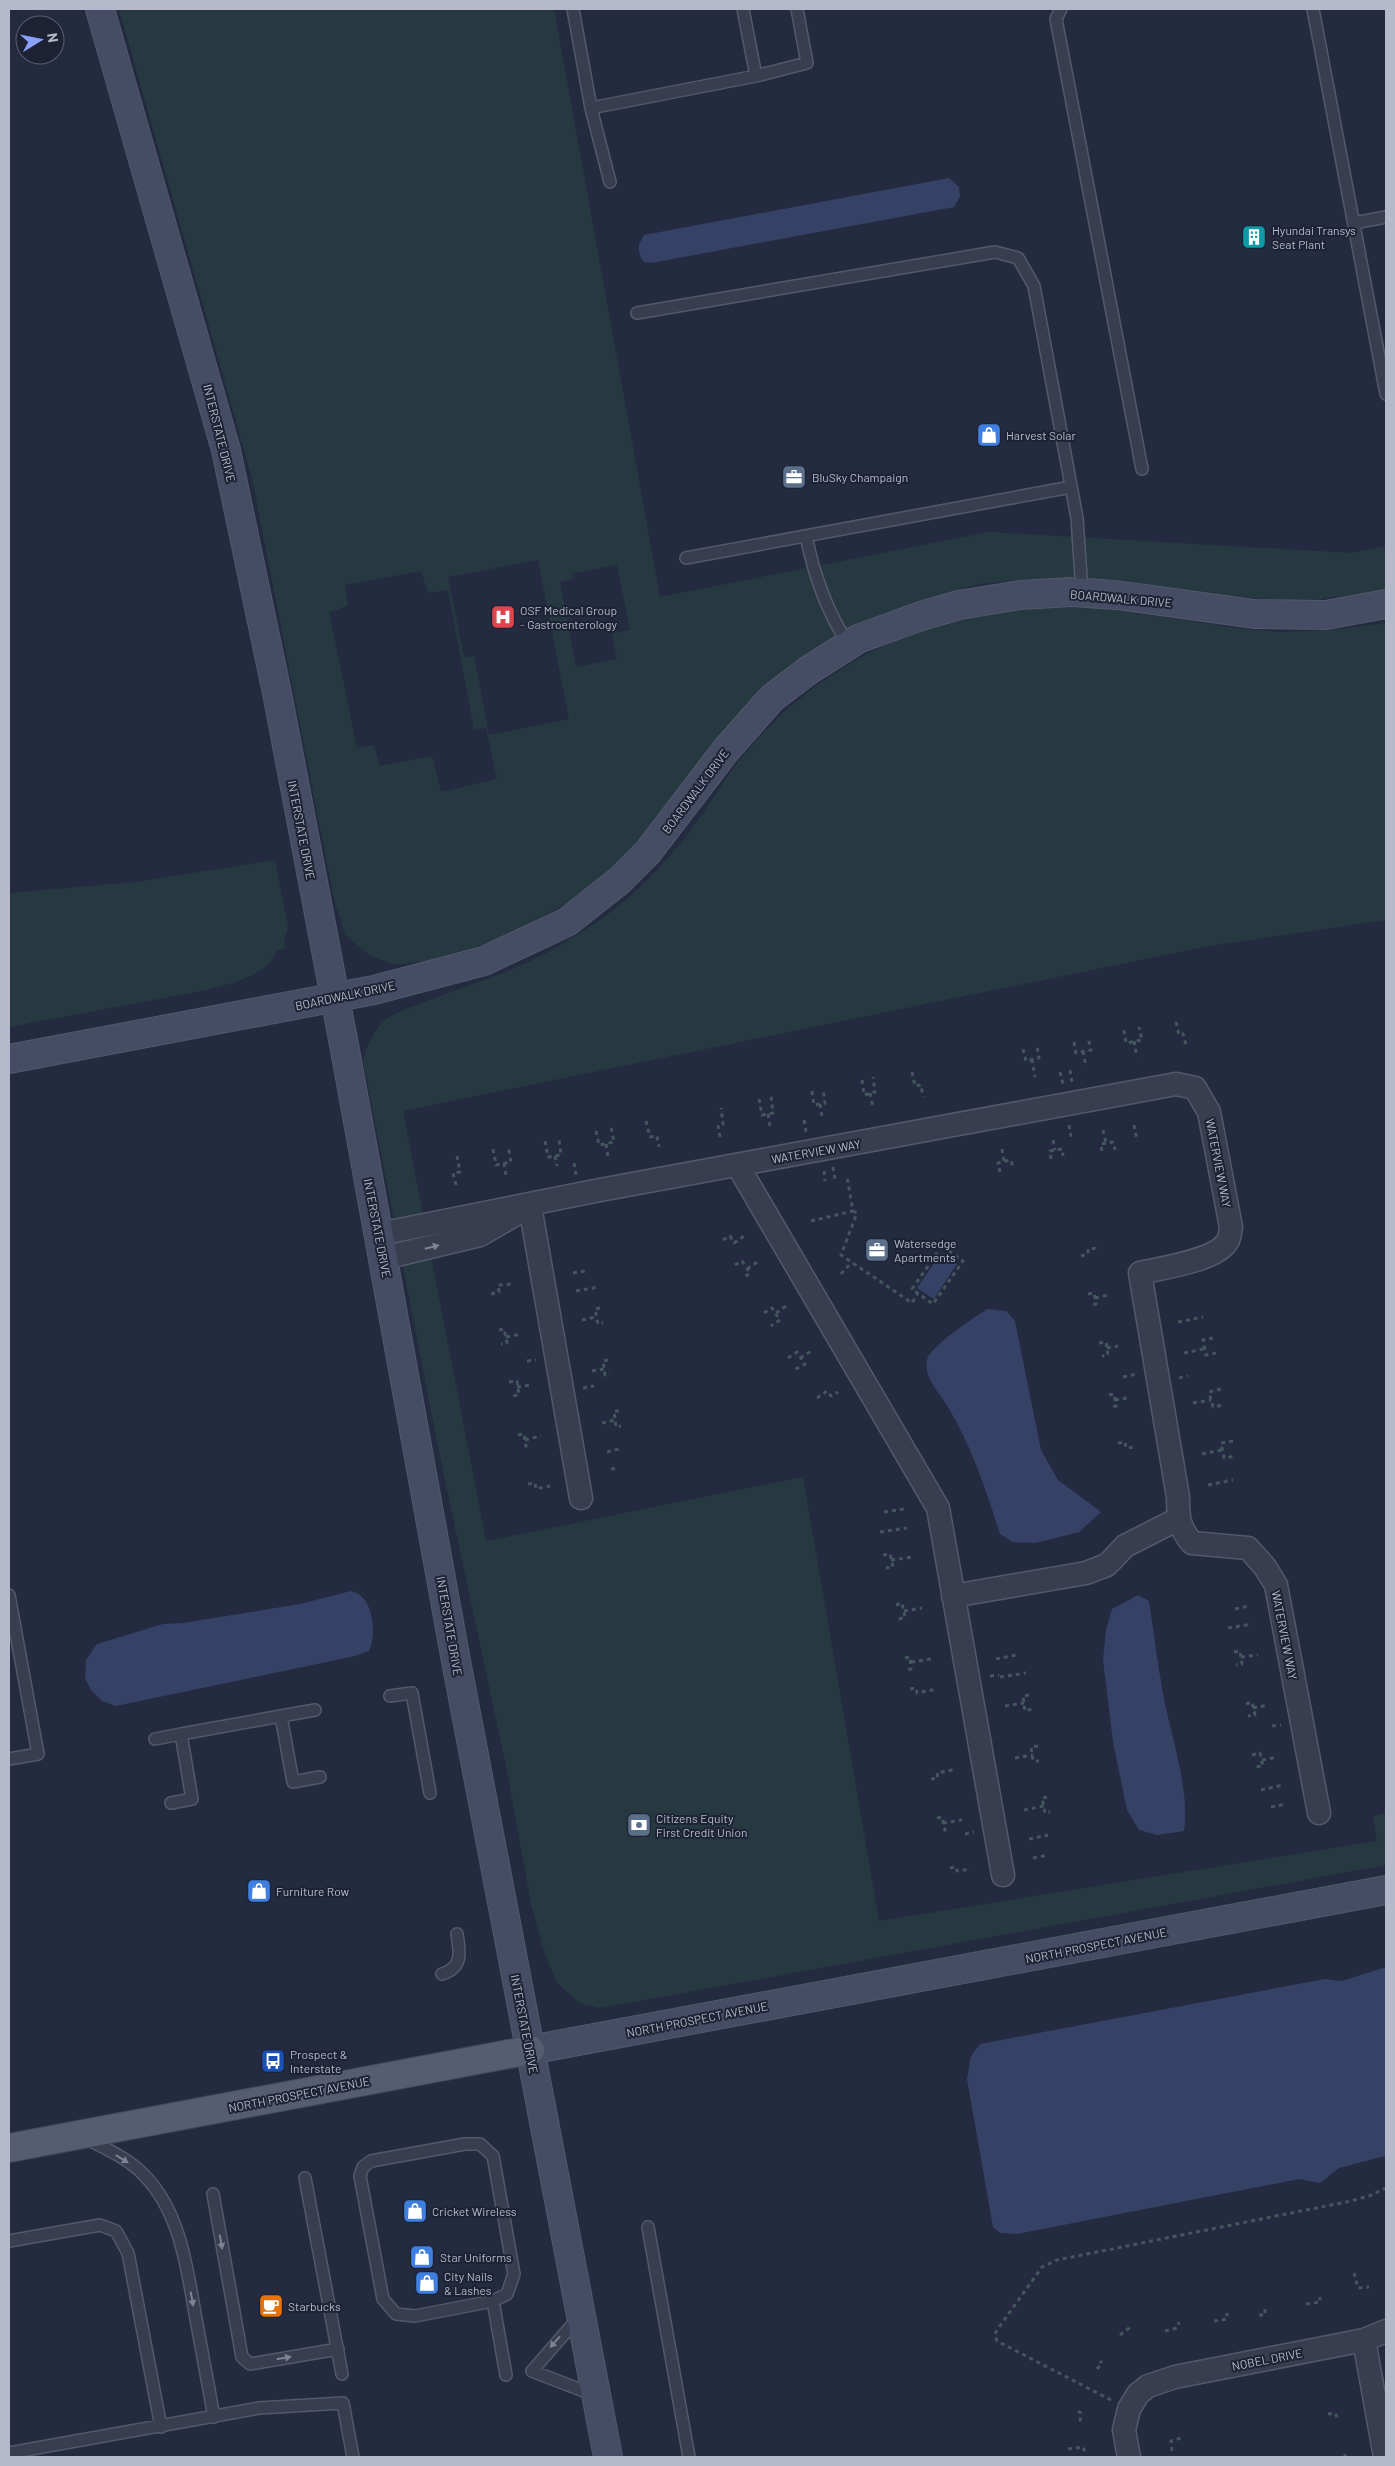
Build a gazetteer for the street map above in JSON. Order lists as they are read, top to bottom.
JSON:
{
  "streets": {
    "main road": ["INTERSTATE DRIVE", "BOARDWALK DRIVE", "NORTH PROSPECT AVENUE"],
    "street": ["WATERVIEW WAY", "NOBEL DRIVE"]
  },
  "crossings": [
    ["INTERSTATE DRIVE", "BOARDWALK DRIVE"],
    ["INTERSTATE DRIVE", "WATERVIEW WAY"],
    ["INTERSTATE DRIVE", "NORTH PROSPECT AVENUE"]
  ],
  "places": {
    "building": ["Hyundai Transys Seat Plant"],
    "shop": [
      "Harvest Solar",
      "Furniture Row",
      "Cricket Wireless",
      "Star Uniforms",
      "City Nails & Lashes"
    ],
    "office": ["BluSky Champaign", "Watersedge Apartments"],
    "hospital": ["OSF Medical Group - Gastroenterology"],
    "bank": ["Citizens Equity First Credit Union"],
    "bus stop": ["Prospect & Interstate"],
    "cafe": ["Starbucks"]
  },
  "north": "right"
}
